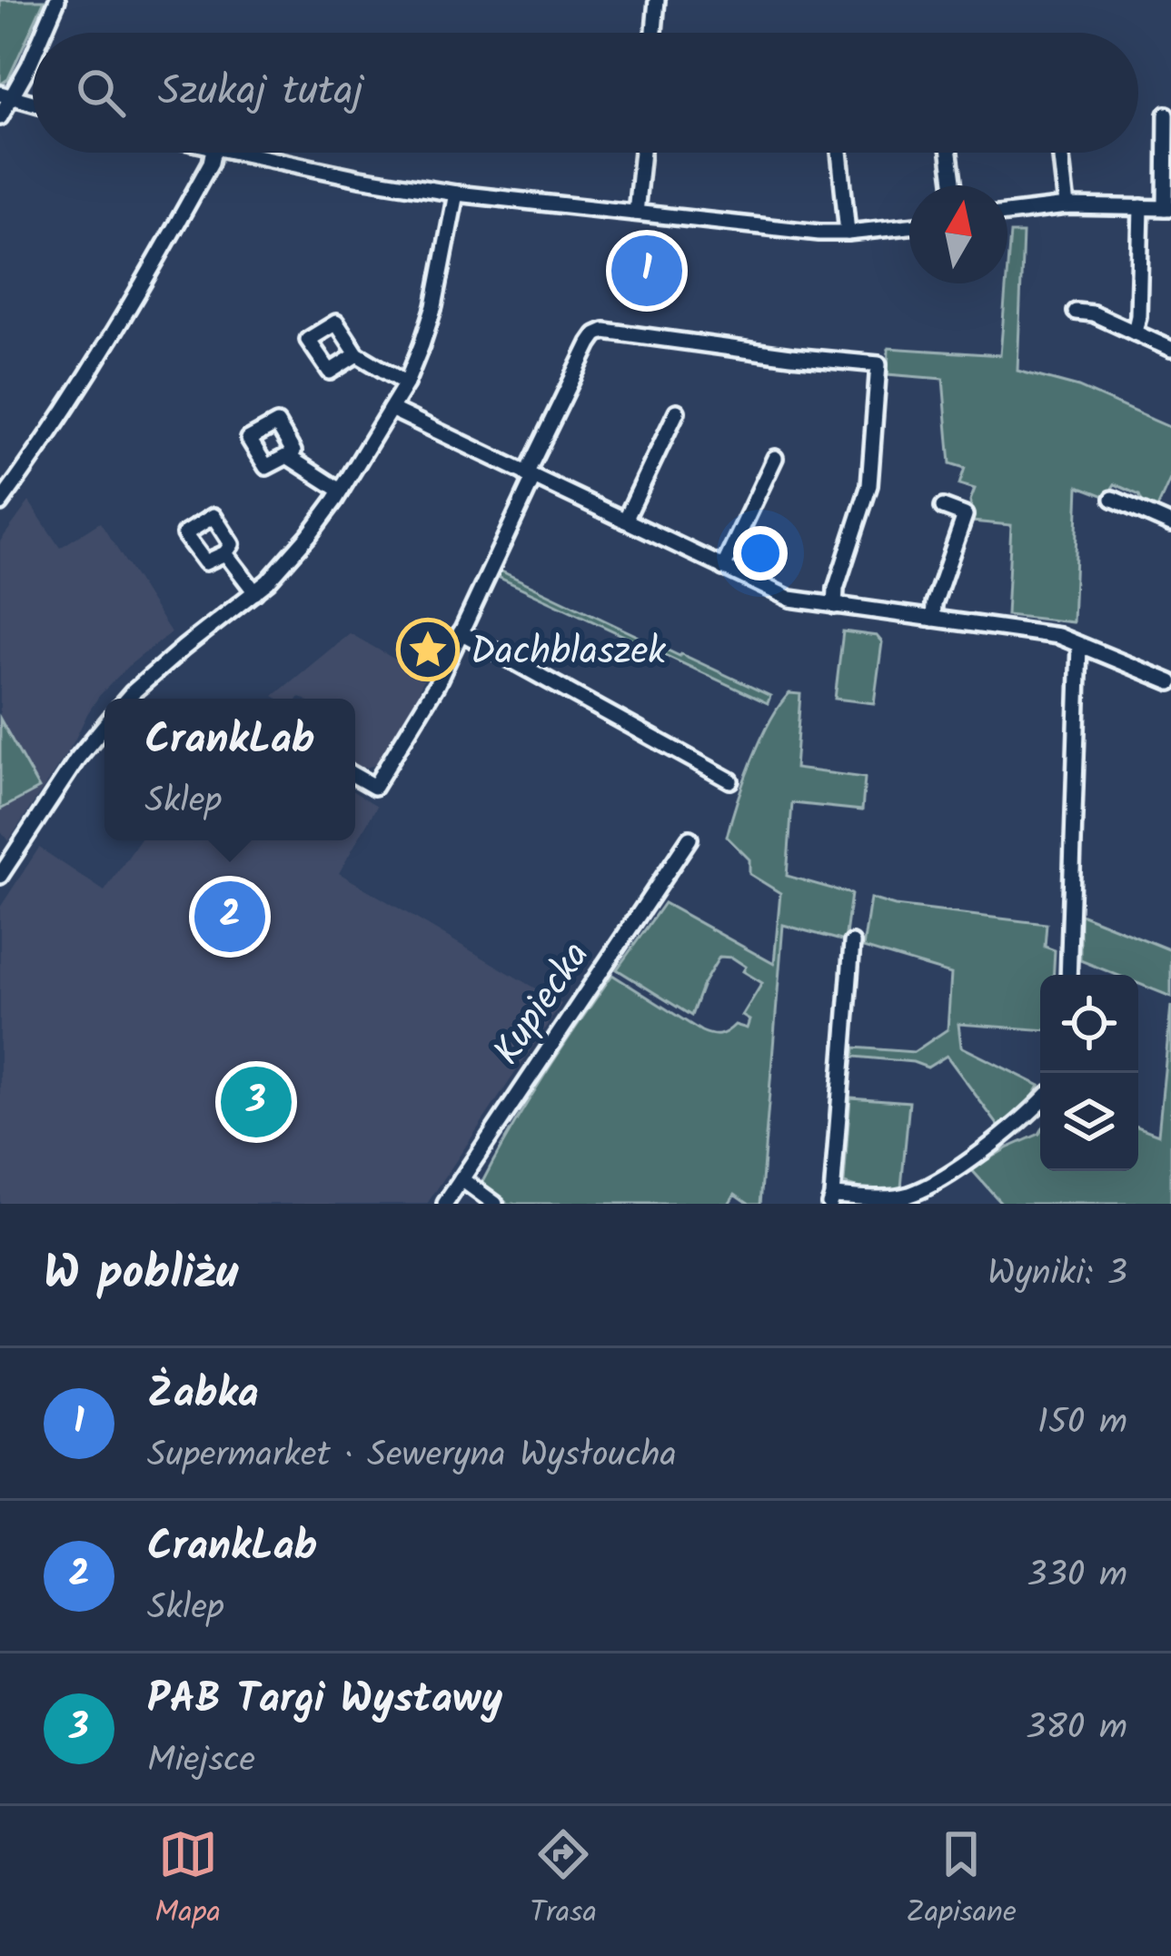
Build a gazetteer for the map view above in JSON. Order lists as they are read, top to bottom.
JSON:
{
  "streets": {
    "street": ["Kupiecka"]
  },
  "places": {
    "place": ["Dachblaszek"]
  },
  "north": "top",
  "page": {
    "search": "Szukaj tutaj",
    "pins": ["1", "2", "3"],
    "popup": ["CrankLab", "Sklep"],
    "heading": ["W pobliżu", "Wyniki: 3"],
    "list": [
      {
        "mark": "1",
        "name": "Żabka",
        "note": "Supermarket · Seweryna Wysłoucha",
        "value": "150 m"
      },
      {
        "mark": "2",
        "name": "CrankLab",
        "note": "Sklep",
        "value": "330 m"
      },
      {
        "mark": "3",
        "name": "PAB Targi Wystawy",
        "note": "Miejsce",
        "value": "380 m"
      }
    ],
    "nav": ["Mapa", "Trasa", "Zapisane"]
  }
}
